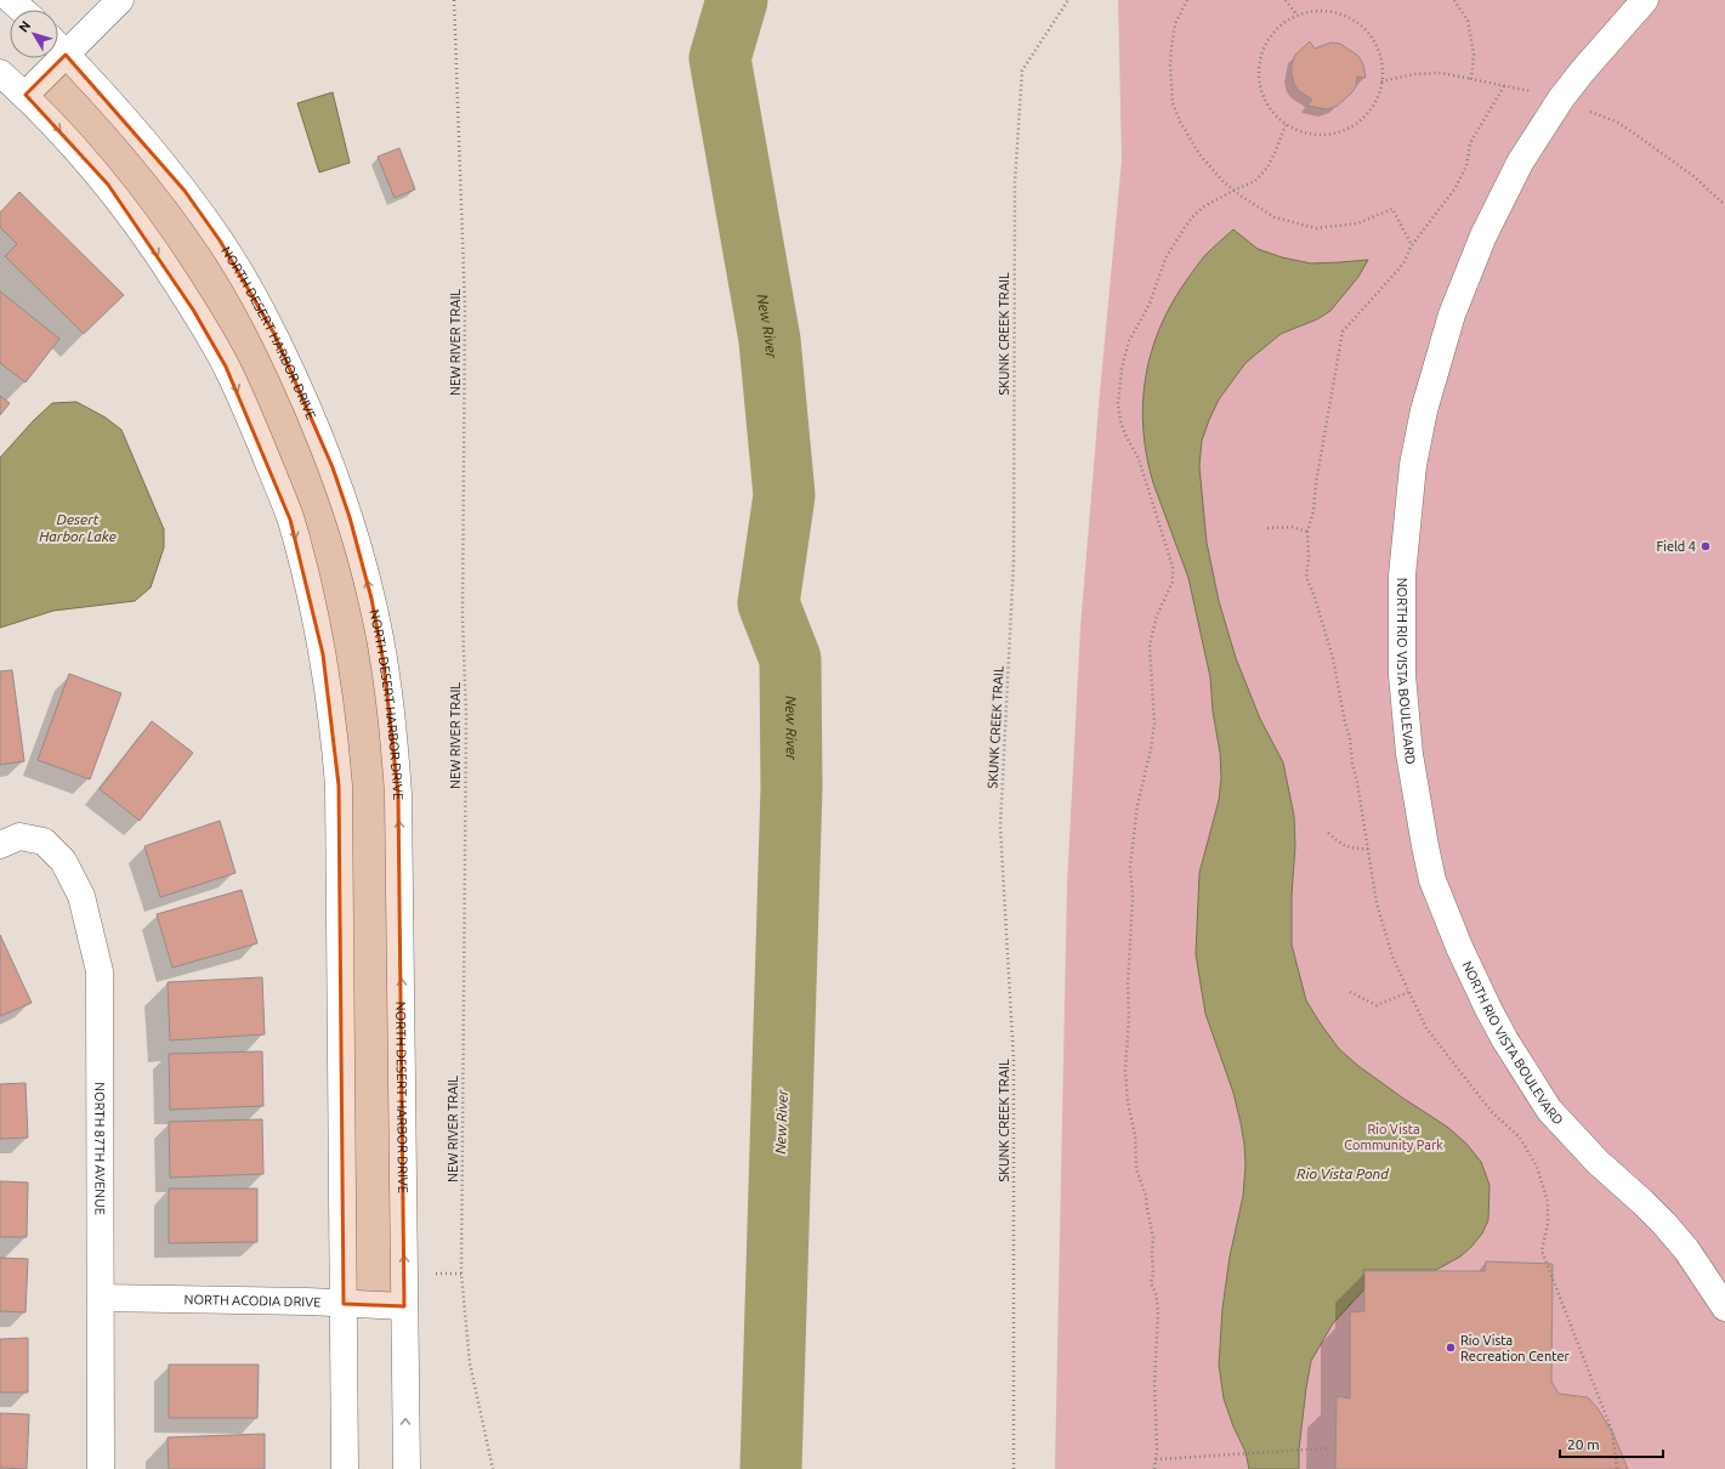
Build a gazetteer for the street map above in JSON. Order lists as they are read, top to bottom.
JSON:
{
  "streets": {
    "street": [
      "NORTH DESERT HARBOR DRIVE",
      "NORTH RIO VISTA BOULEVARD",
      "NORTH 87TH AVENUE",
      "NORTH ACODIA DRIVE"
    ],
    "path": ["SKUNK CREEK TRAIL", "NEW RIVER TRAIL"]
  },
  "crossings": [
    ["NORTH DESERT HARBOR DRIVE", "NORTH ACODIA DRIVE"],
    ["NORTH 87TH AVENUE", "NORTH ACODIA DRIVE"]
  ],
  "water": ["New River", "Desert Harbor Lake", "Rio Vista Pond"],
  "parks": ["Rio Vista Community Park"],
  "places": ["Field 4", "Rio Vista Recreation Center"],
  "scale_bar": "20 m",
  "north": "top left"
}
